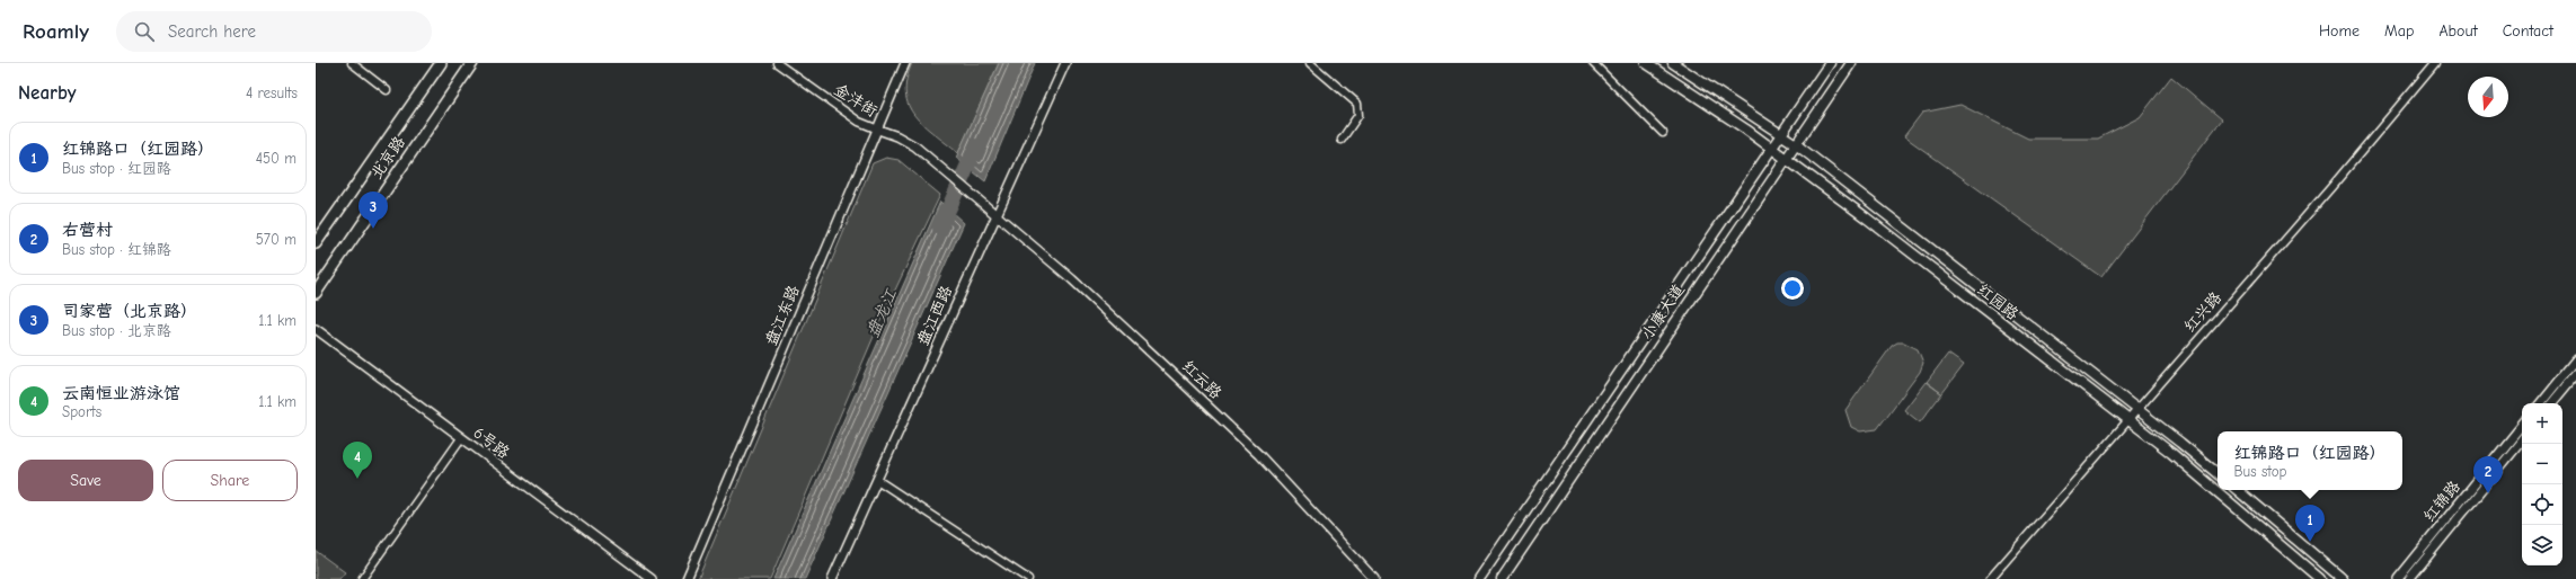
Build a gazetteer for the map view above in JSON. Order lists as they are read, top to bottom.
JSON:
{
  "streets": {
    "main road": ["北京路", "红园路", "小康大道"],
    "street": [
      "金沣街",
      "红兴路",
      "盘江东路",
      "盘江西路",
      "红云路",
      "6号路",
      "红锦路"
    ]
  },
  "crossings": [
    ["金沣街", "盘江东路"],
    ["金沣街", "红云路"],
    ["红园路", "小康大道"],
    ["红园路", "红兴路"],
    ["盘江东路", "红云路"],
    ["盘江西路", "红云路"]
  ],
  "water": ["盘龙江"],
  "north": "bottom",
  "page": {
    "header": "Roamly",
    "search": "Search here",
    "nav": [
      "Home",
      "Map",
      "About",
      "Contact"
    ],
    "heading": ["Nearby", "4 results"],
    "list": [
      {
        "mark": "1",
        "name": "红锦路口（红园路）",
        "note": "Bus stop · 红园路",
        "value": "450 m"
      },
      {
        "mark": "2",
        "name": "右营村",
        "note": "Bus stop · 红锦路",
        "value": "570 m"
      },
      {
        "mark": "3",
        "name": "司家营（北京路）",
        "note": "Bus stop · 北京路",
        "value": "1.1 km"
      },
      {
        "mark": "4",
        "name": "云南恒业游泳馆",
        "note": "Sports",
        "value": "1.1 km"
      }
    ],
    "pins": [
      "3",
      "4",
      "2",
      "1"
    ],
    "map_buttons": ["+", "−"],
    "popup": ["红锦路口（红园路）", "Bus stop"],
    "buttons": ["Save", "Share"]
  }
}
